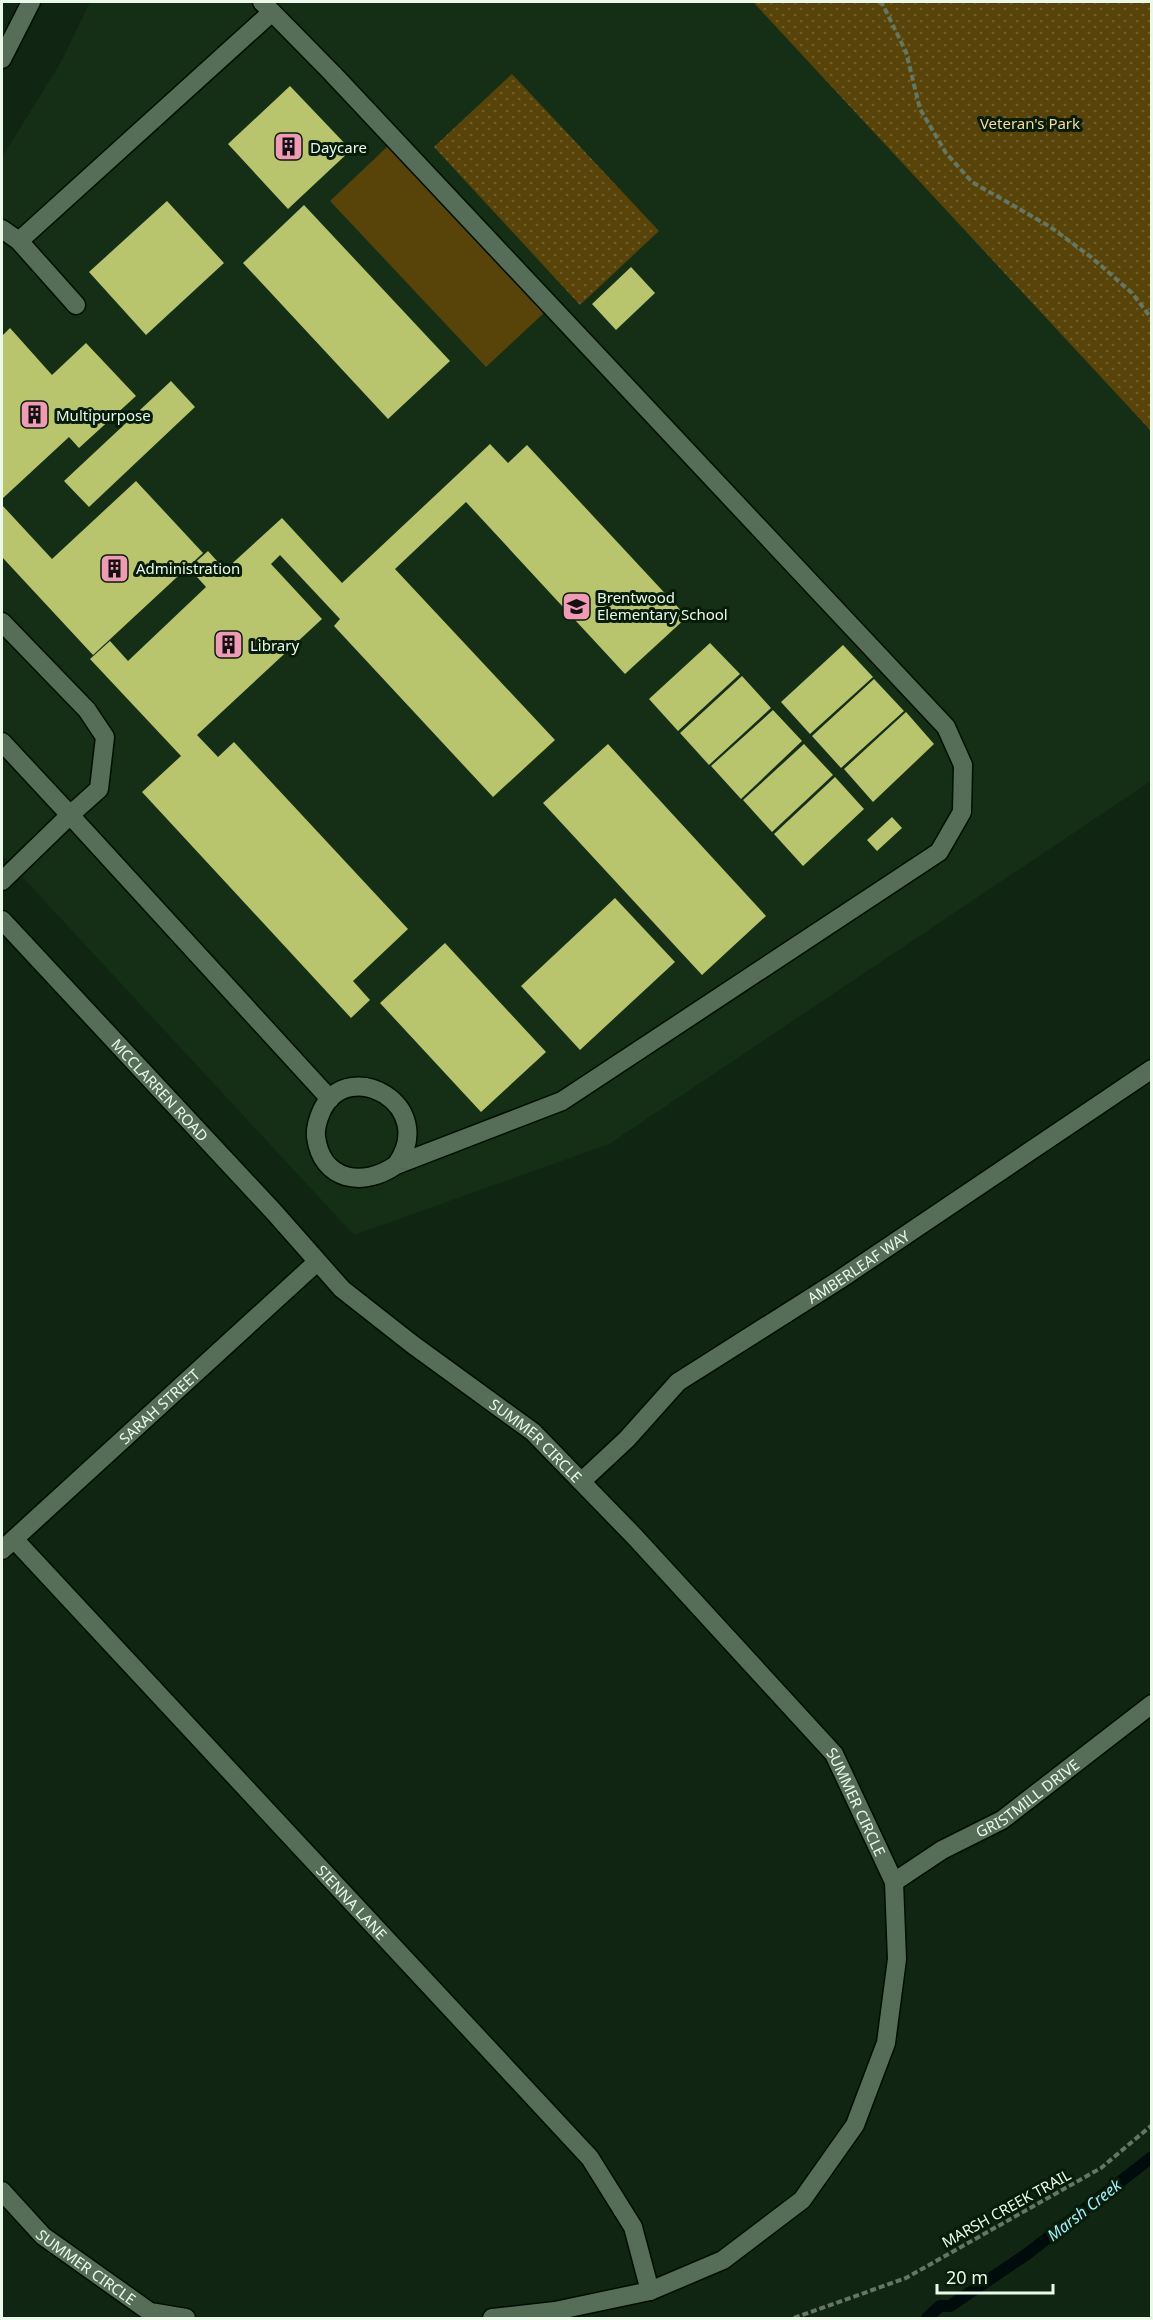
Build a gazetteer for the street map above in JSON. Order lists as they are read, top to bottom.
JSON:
{
  "streets": {
    "street": [
      "MCCLARREN ROAD",
      "AMBERLEAF WAY",
      "SARAH STREET",
      "SUMMER CIRCLE",
      "GRISTMILL DRIVE",
      "SIENNA LANE"
    ],
    "path": ["MARSH CREEK TRAIL"]
  },
  "crossings": [
    ["MCCLARREN ROAD", "SARAH STREET"],
    ["MCCLARREN ROAD", "SUMMER CIRCLE"],
    ["AMBERLEAF WAY", "SUMMER CIRCLE"],
    ["SARAH STREET", "SUMMER CIRCLE"],
    ["SARAH STREET", "SIENNA LANE"],
    ["SUMMER CIRCLE", "GRISTMILL DRIVE"],
    ["SUMMER CIRCLE", "SIENNA LANE"]
  ],
  "water": ["Marsh Creek"],
  "parks": ["Veteran's Park"],
  "places": {
    "building": [
      "Daycare",
      "Multipurpose",
      "Administration",
      "Library"
    ],
    "school or university": ["Brentwood Elementary School"]
  },
  "scale_bar": "20 m"
}
